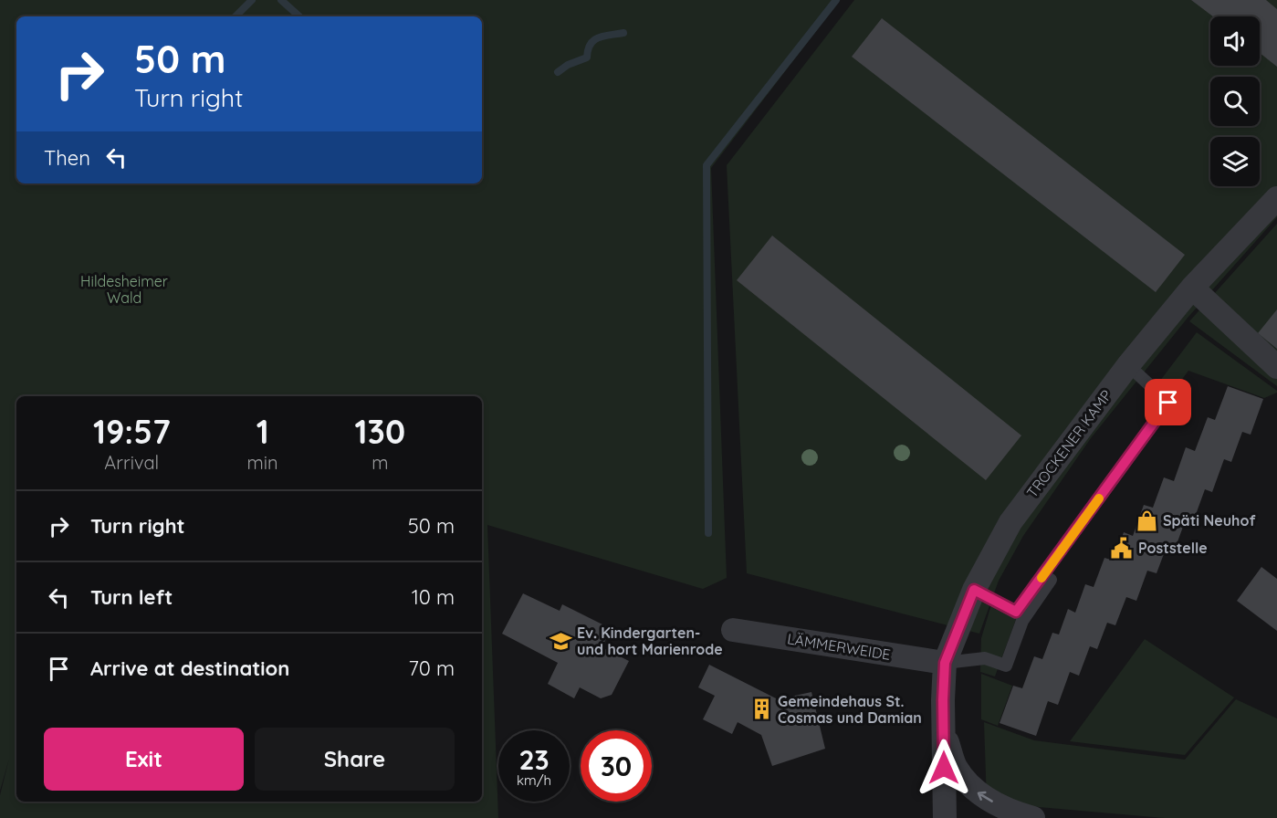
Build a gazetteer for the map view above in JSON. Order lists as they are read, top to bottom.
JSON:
{
  "streets": {
    "street": ["TROCKENER KAMP", "LÄMMERWEIDE"]
  },
  "crossings": [
    ["TROCKENER KAMP", "LÄMMERWEIDE"]
  ],
  "parks": ["Hildesheimer Wald"],
  "places": {
    "shop": ["Späti Neuhof"],
    "public building": ["Poststelle"],
    "school or university": ["Ev. Kindergarten- und hort Marienrode"],
    "building": ["Gemeindehaus St. Cosmas und Damian"]
  },
  "page": {
    "turn": ["50 m", "Turn right"],
    "then": "Then",
    "eta": [
      "19:57",
      "Arrival",
      "1",
      "min",
      "130",
      "m"
    ],
    "list": [
      {
        "name": "Turn right",
        "value": "50 m"
      },
      {
        "name": "Turn left",
        "value": "10 m"
      },
      {
        "name": "Arrive at destination",
        "value": "70 m"
      }
    ],
    "buttons": ["Exit", "Share"],
    "speed": "23 km/h",
    "limit": "30"
  }
}
